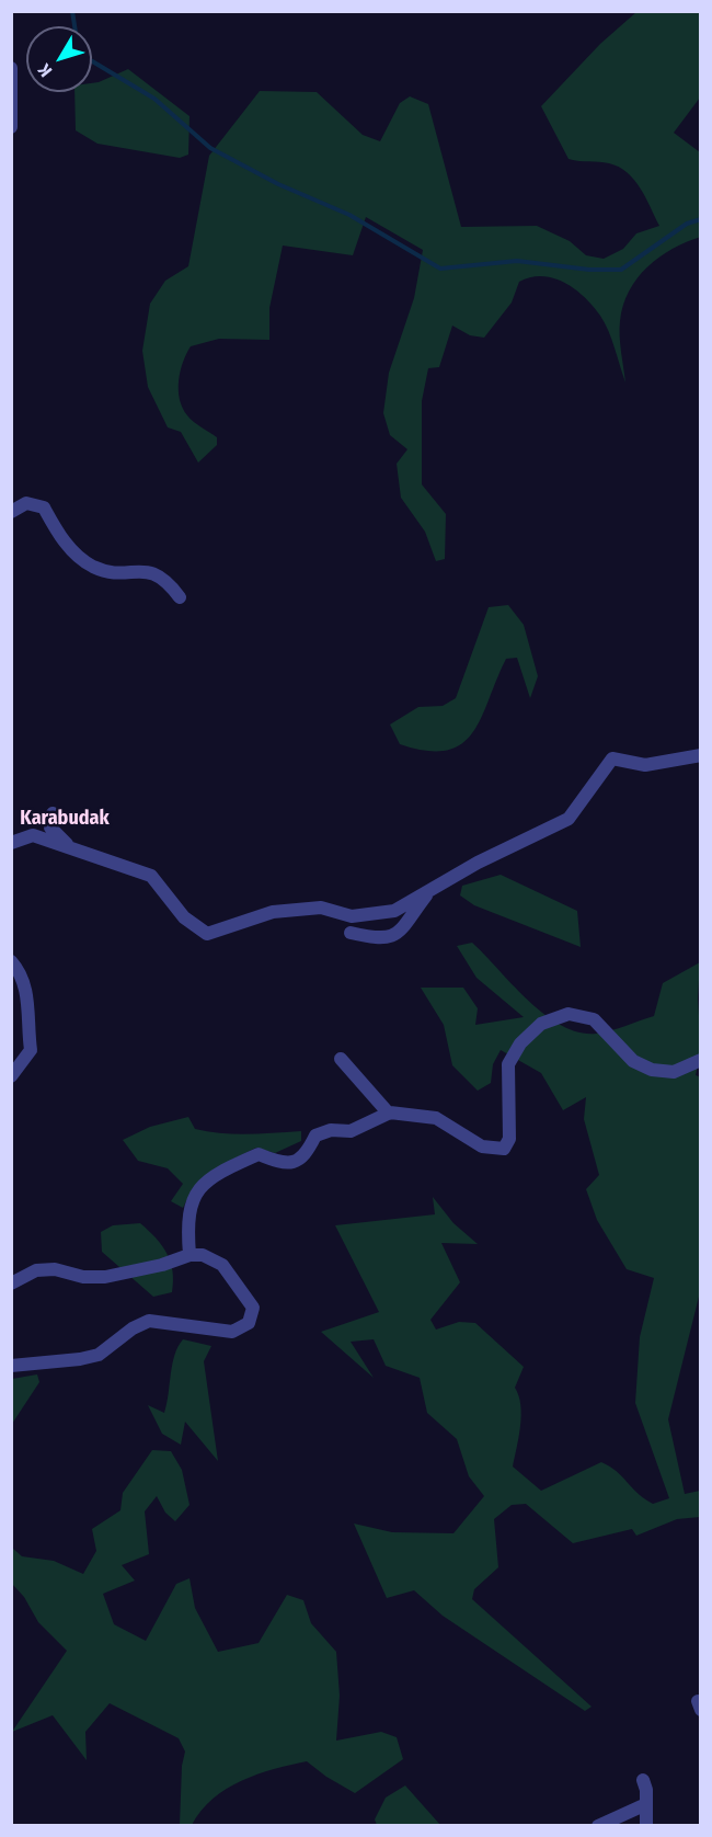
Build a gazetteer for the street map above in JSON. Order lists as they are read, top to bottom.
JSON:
{
  "districts": ["Karabudak"],
  "north": "bottom left"
}
